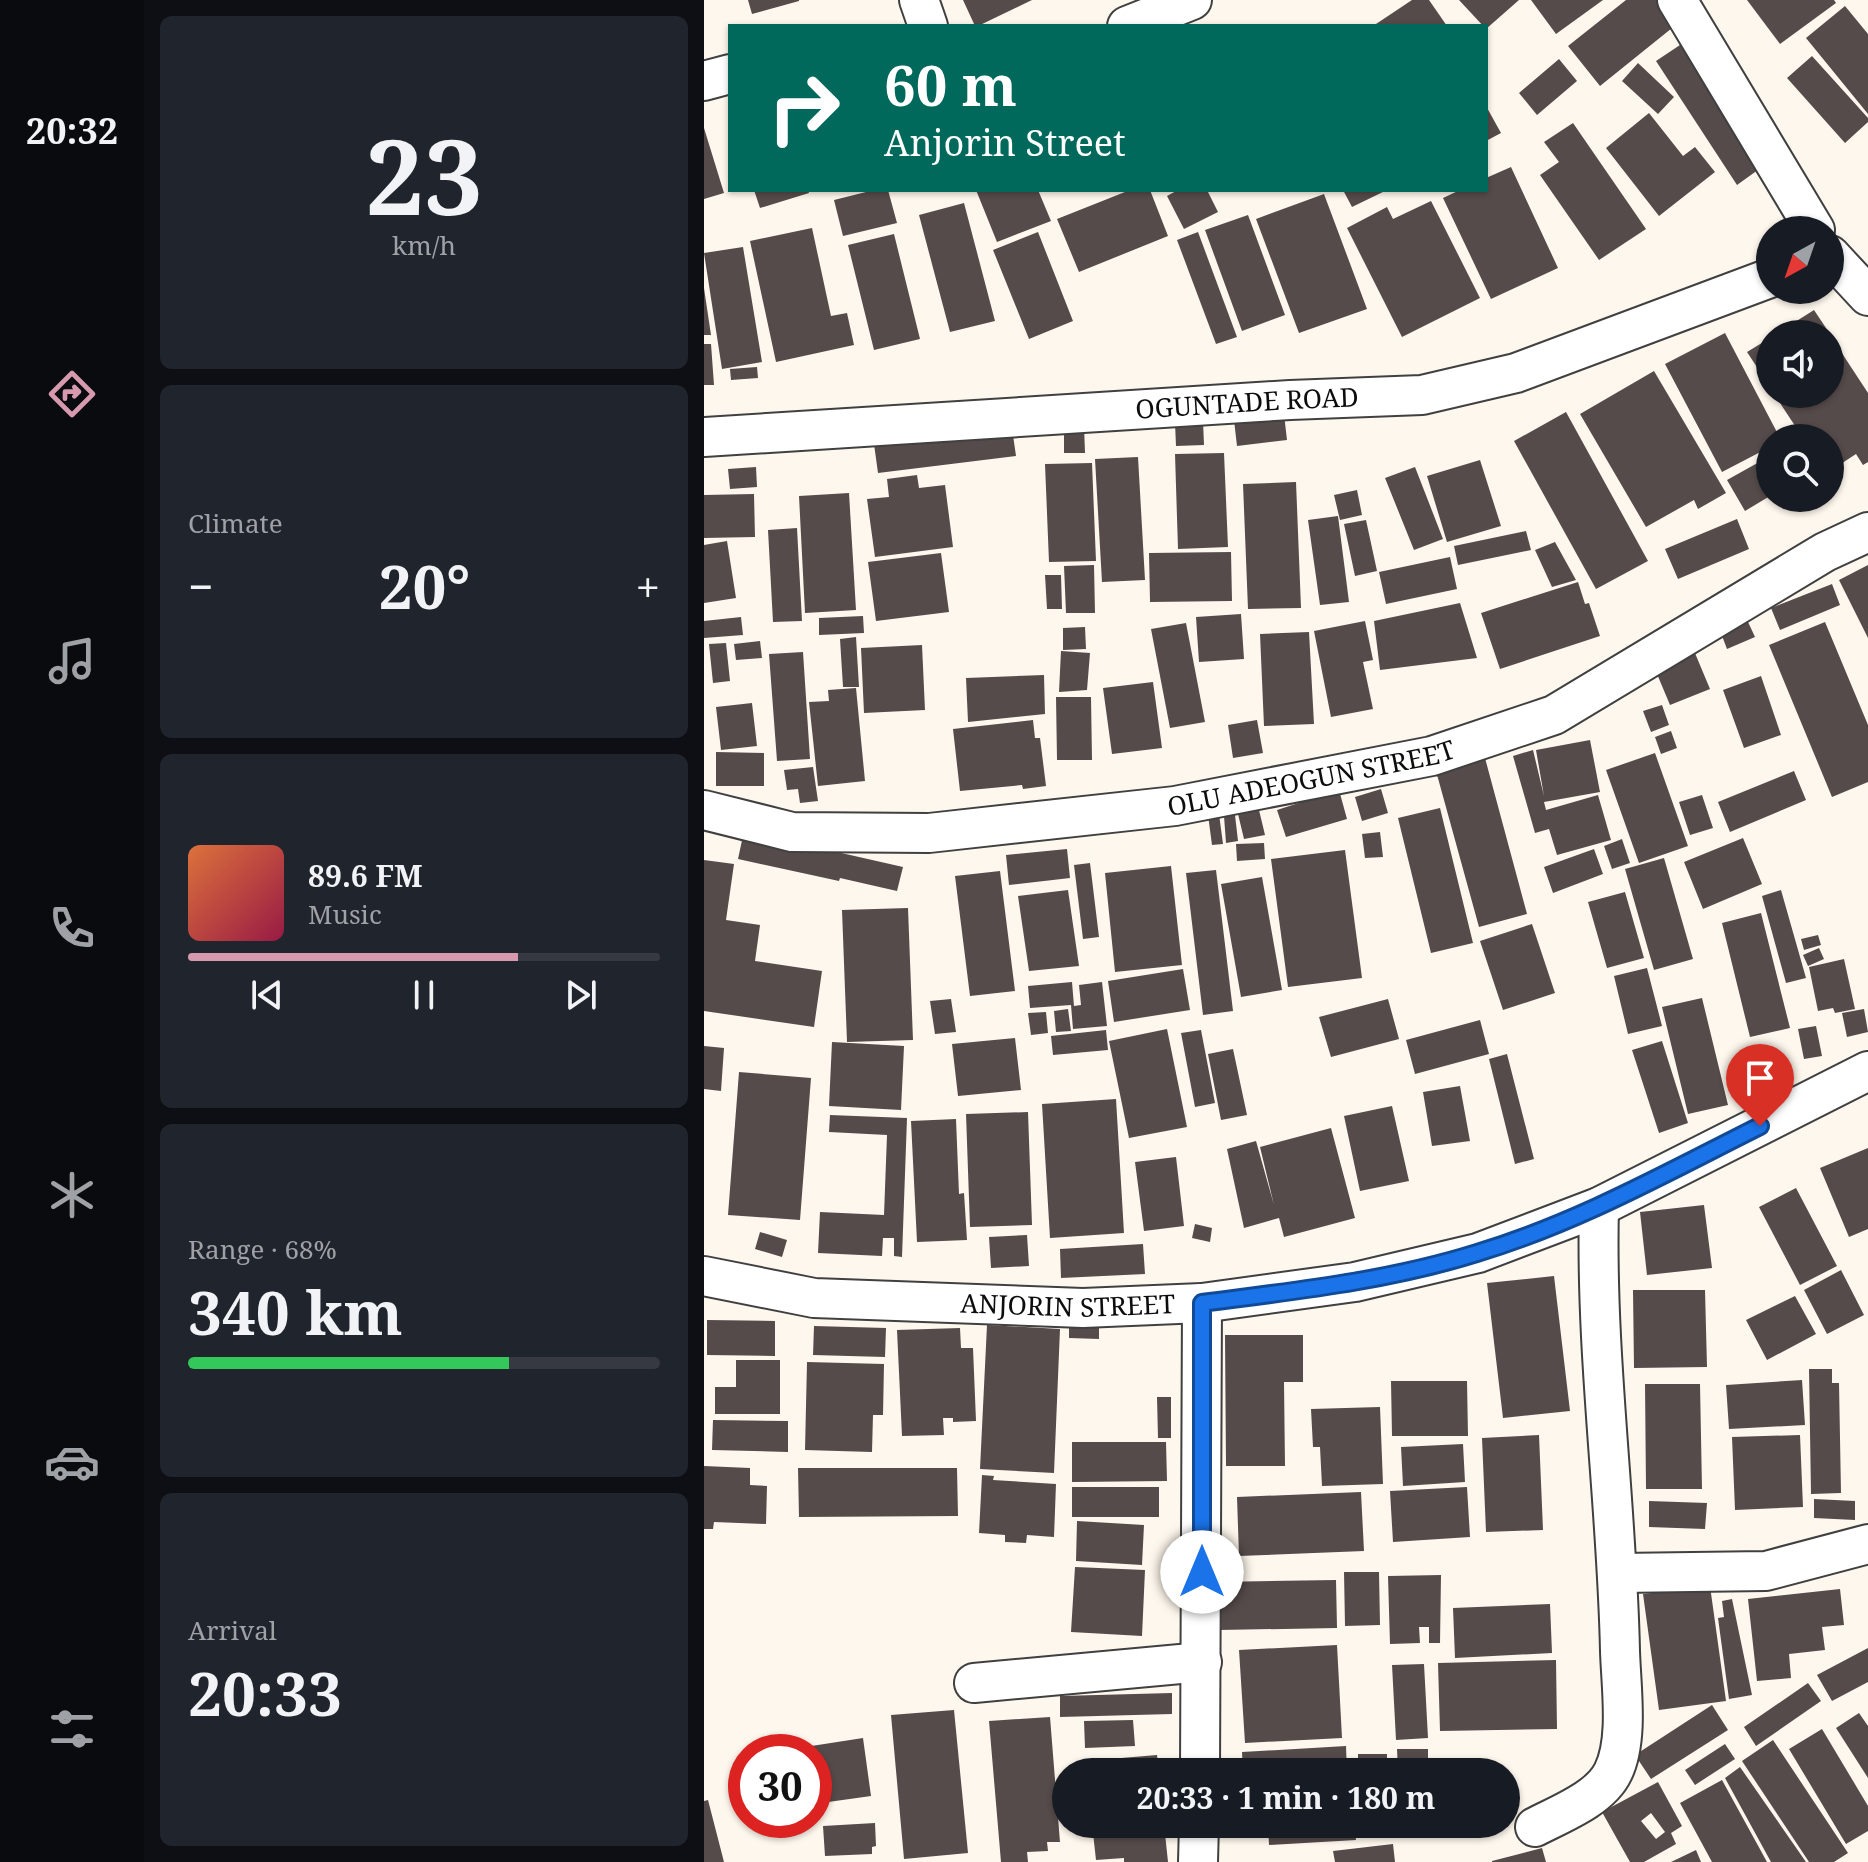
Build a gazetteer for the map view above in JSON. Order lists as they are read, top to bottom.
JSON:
{
  "streets": {
    "street": ["OGUNTADE ROAD", "OLU ADEOGUN STREET", "ANJORIN STREET"]
  },
  "north": "bottom left",
  "page": {
    "tabs": "20:32",
    "tile": [
      ["23", "km/h"],
      "Climate",
      ["Range · 68%", "340 km"],
      ["Arrival", "20:33"]
    ],
    "turn": ["60 m", "Anjorin Street"],
    "heat": ["−", "20°", "+"],
    "song": ["89.6 FM", "Music"],
    "limit": "30",
    "trip": "20:33 · 1 min · 180 m"
  }
}
